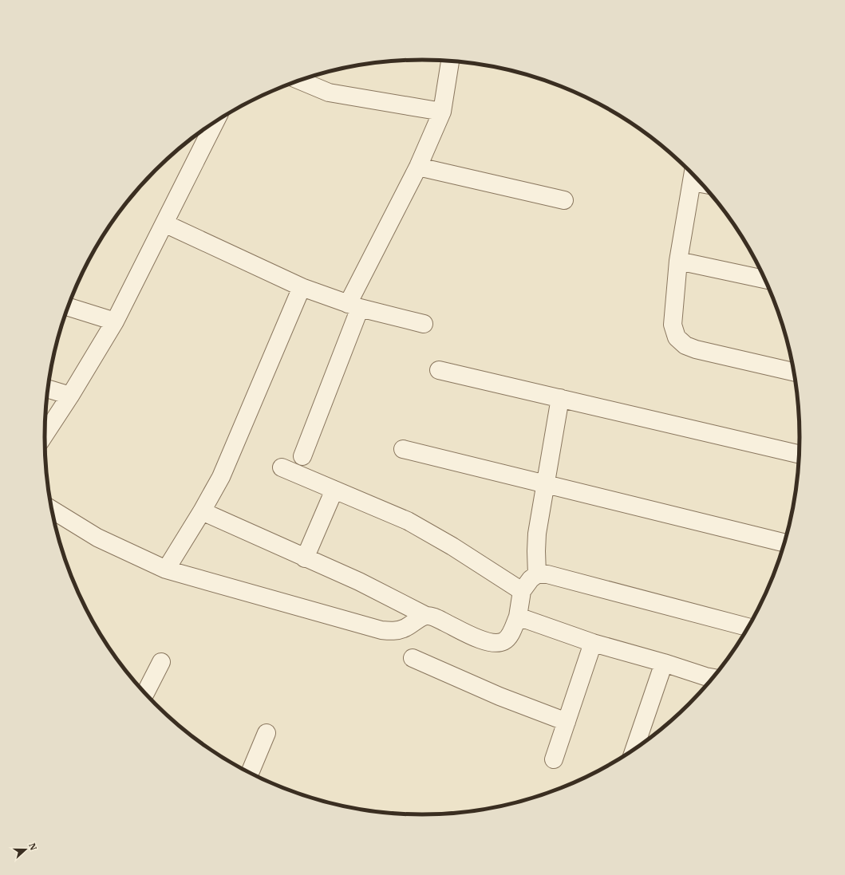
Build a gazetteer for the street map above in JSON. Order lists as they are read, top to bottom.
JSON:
{
  "north": "right"
}
